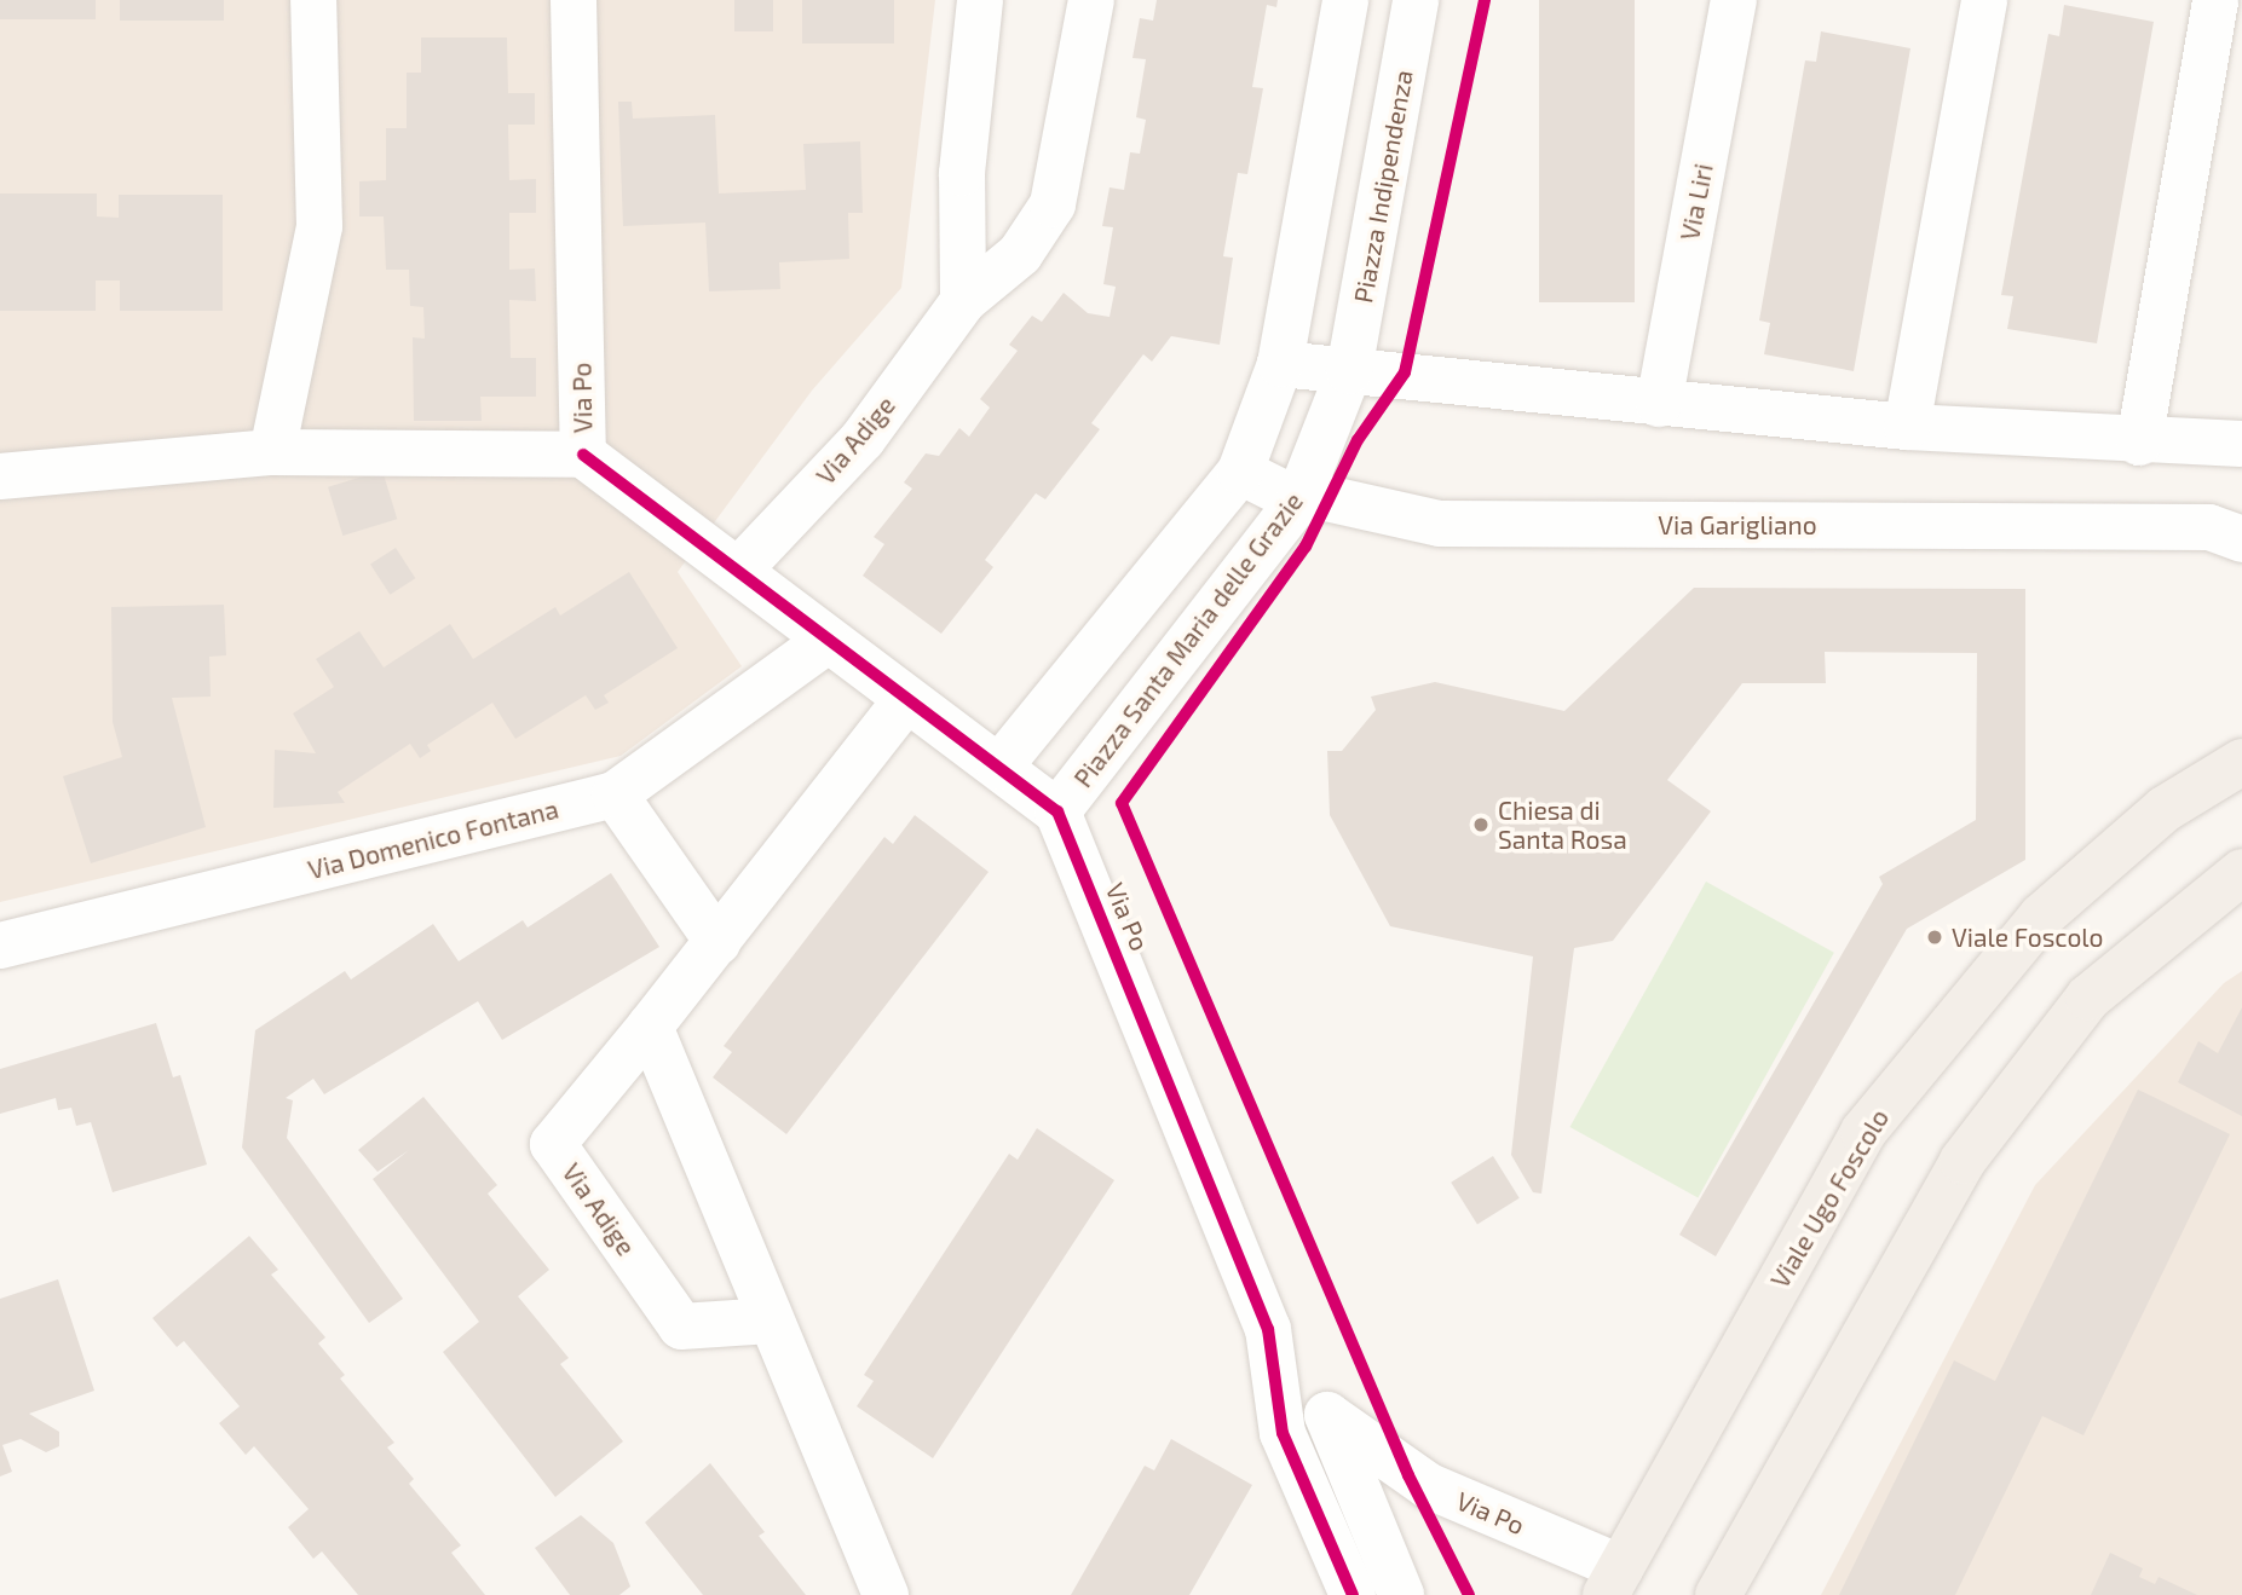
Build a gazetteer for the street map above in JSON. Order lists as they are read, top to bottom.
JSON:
{
  "streets": {
    "main road": ["Viale Ugo Foscolo"],
    "street": [
      "Piazza Indipendenza",
      "Via Liri",
      "Via Po",
      "Via Adige",
      "Via Garigliano",
      "Piazza Santa Maria delle Grazie",
      "Via Domenico Fontana"
    ]
  },
  "crossings": [
    ["Piazza Indipendenza", "Piazza Santa Maria delle Grazie"],
    ["Via Po", "Via Adige"],
    ["Via Po", "Piazza Santa Maria delle Grazie"],
    ["Via Po", "Via Domenico Fontana"],
    ["Via Po", "Viale Ugo Foscolo"],
    ["Via Garigliano", "Piazza Santa Maria delle Grazie"]
  ],
  "places": ["Chiesa di Santa Rosa", "Viale Foscolo"]
}
